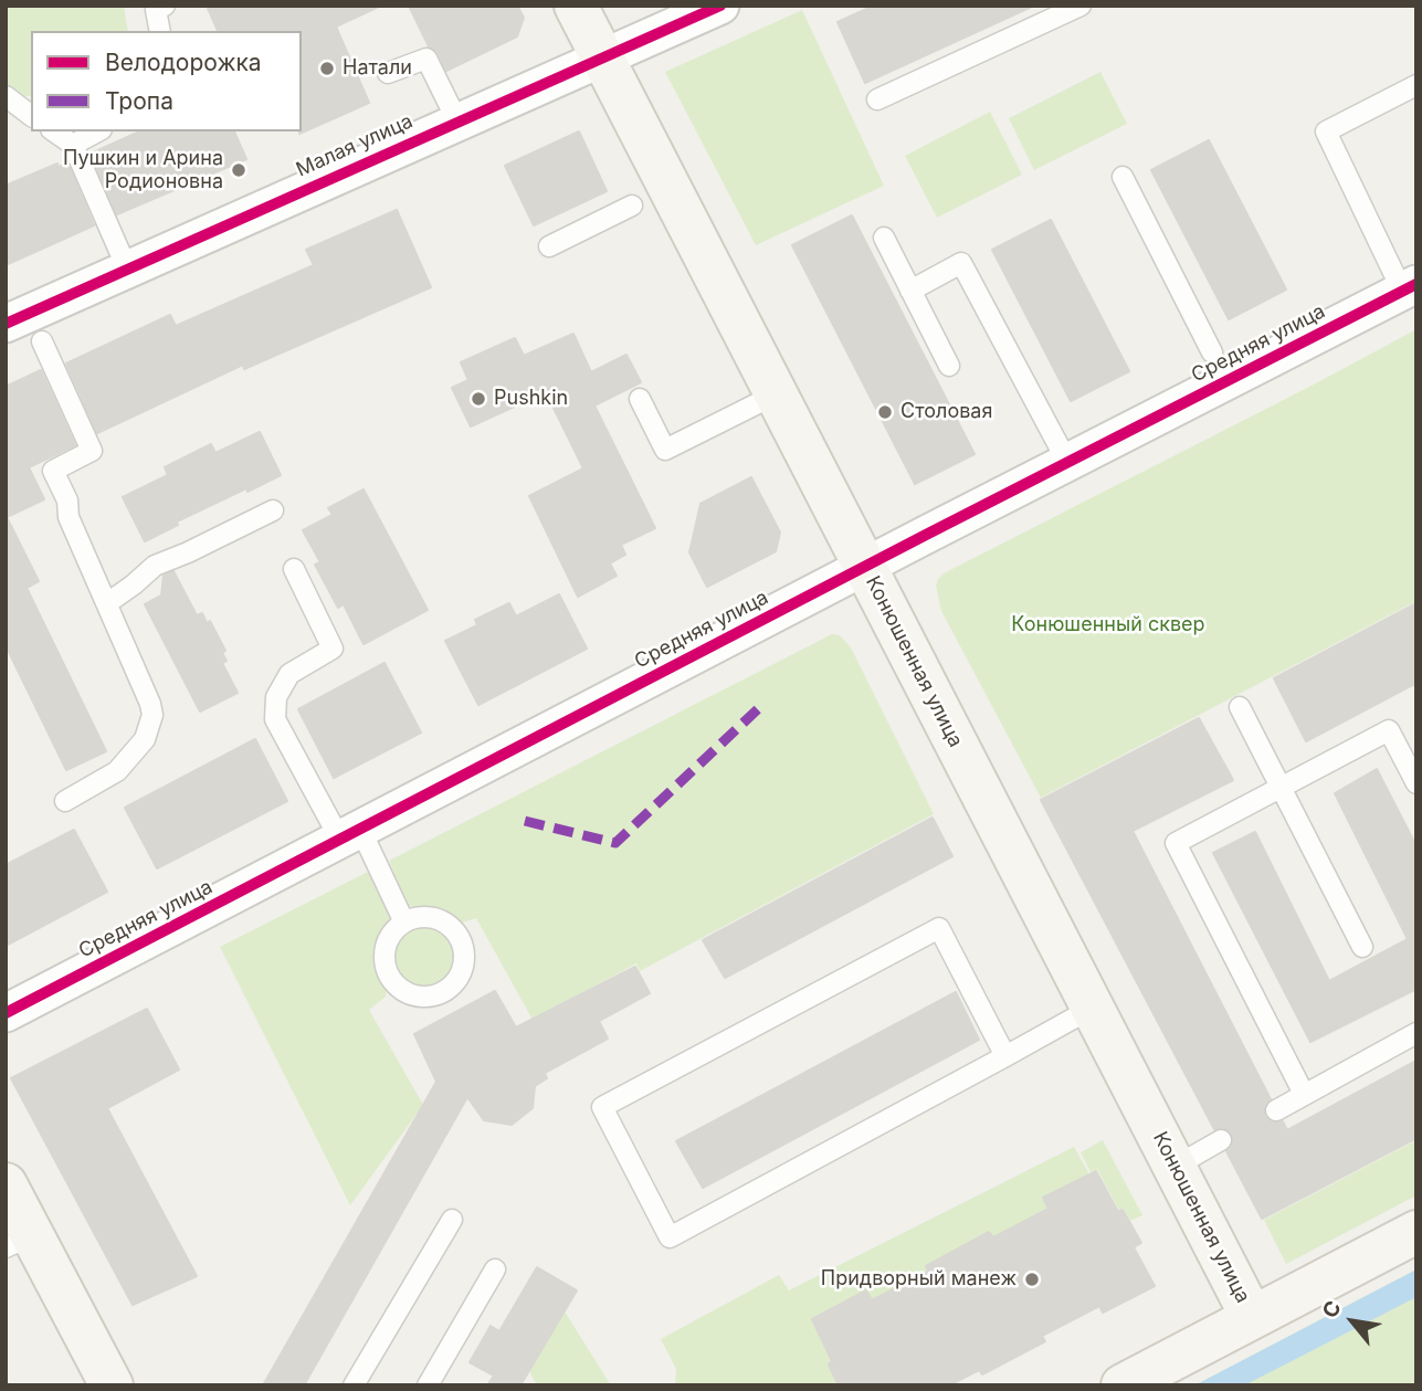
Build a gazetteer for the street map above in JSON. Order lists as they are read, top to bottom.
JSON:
{
  "streets": {
    "main road": ["Конюшенная улица"],
    "street": ["Малая улица", "Средняя улица"]
  },
  "crossings": [
    ["Малая улица", "Конюшенная улица"],
    ["Средняя улица", "Конюшенная улица"]
  ],
  "parks": ["Конюшенный сквер"],
  "places": [
    "Натали",
    "Пушкин и Арина Родионовна",
    "Pushkin",
    "Столовая",
    "Придворный манеж"
  ],
  "legend": ["Велодорожка", "Тропа"],
  "north": "top left"
}
